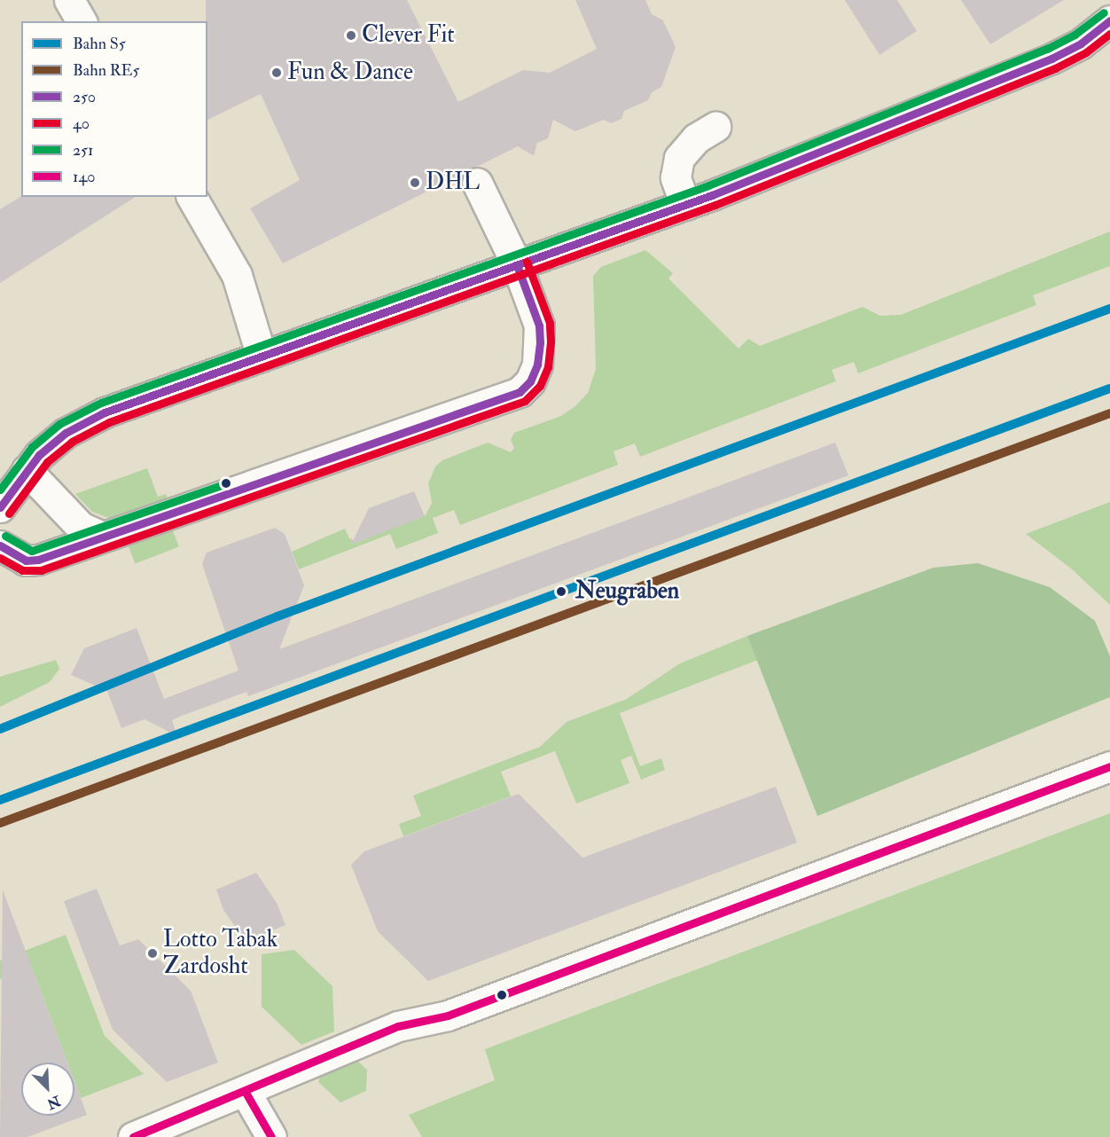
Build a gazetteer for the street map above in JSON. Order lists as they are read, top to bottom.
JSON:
{
  "places": [
    "Clever Fit",
    "Fun & Dance",
    "DHL",
    "Neugraben",
    "Lotto Tabak Zardosht"
  ],
  "lines": [
    "transit line 251",
    "transit line 250",
    "transit line 40",
    "rail line S5",
    "rail line RE5",
    "transit line 140"
  ],
  "legend": [
    "Bahn S5",
    "Bahn RE5",
    "250",
    "40",
    "251",
    "140"
  ],
  "north": "bottom right"
}
